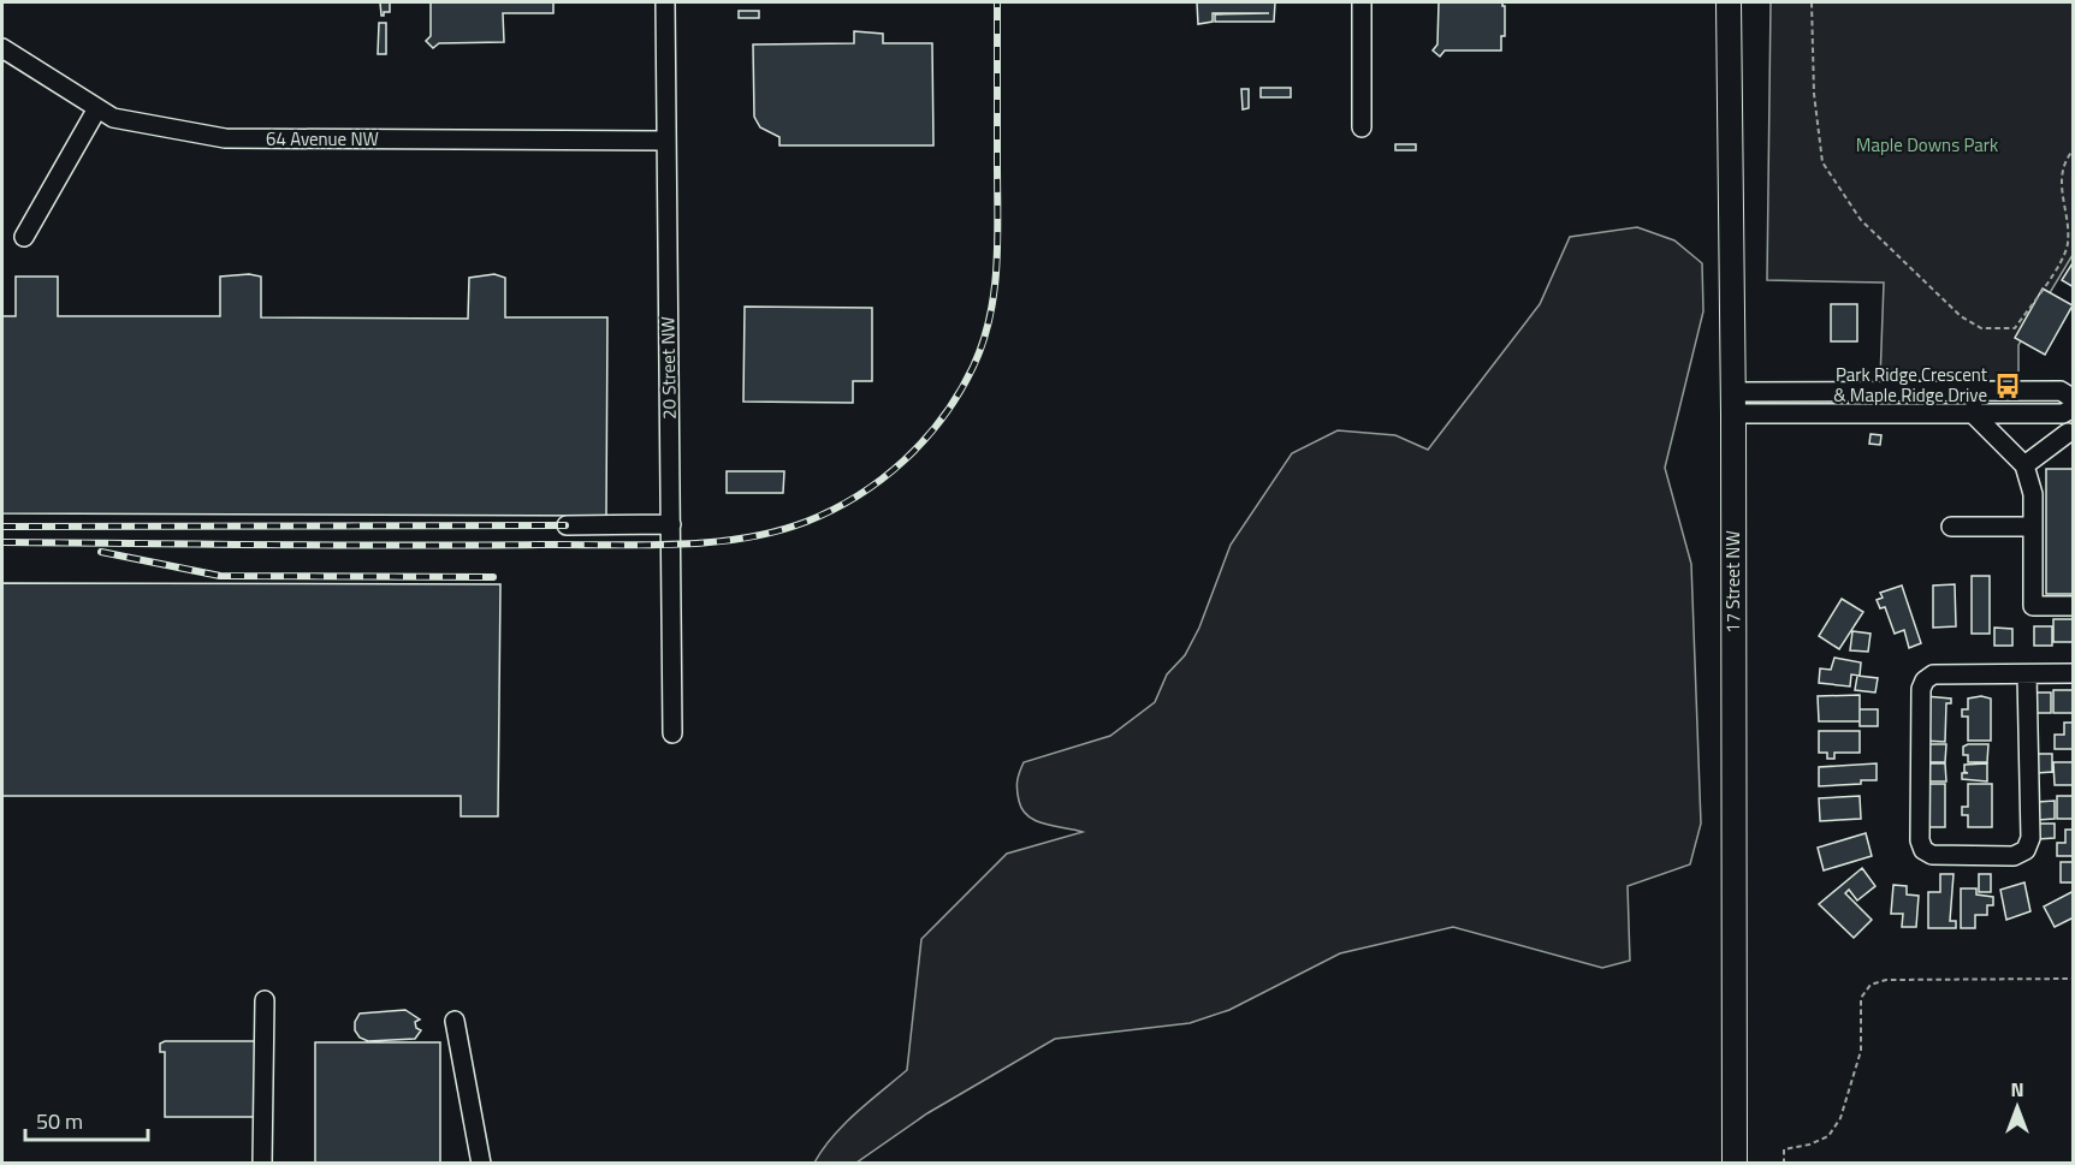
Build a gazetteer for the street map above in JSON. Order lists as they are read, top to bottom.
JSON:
{
  "streets": {
    "main road": ["17 Street NW"],
    "street": ["64 Avenue NW", "20 Street NW"]
  },
  "crossings": [
    ["64 Avenue NW", "20 Street NW"]
  ],
  "parks": ["Maple Downs Park"],
  "places": {
    "bus stop": ["Park Ridge Crescent & Maple Ridge Drive"]
  },
  "scale_bar": "50 m",
  "north": "top"
}
